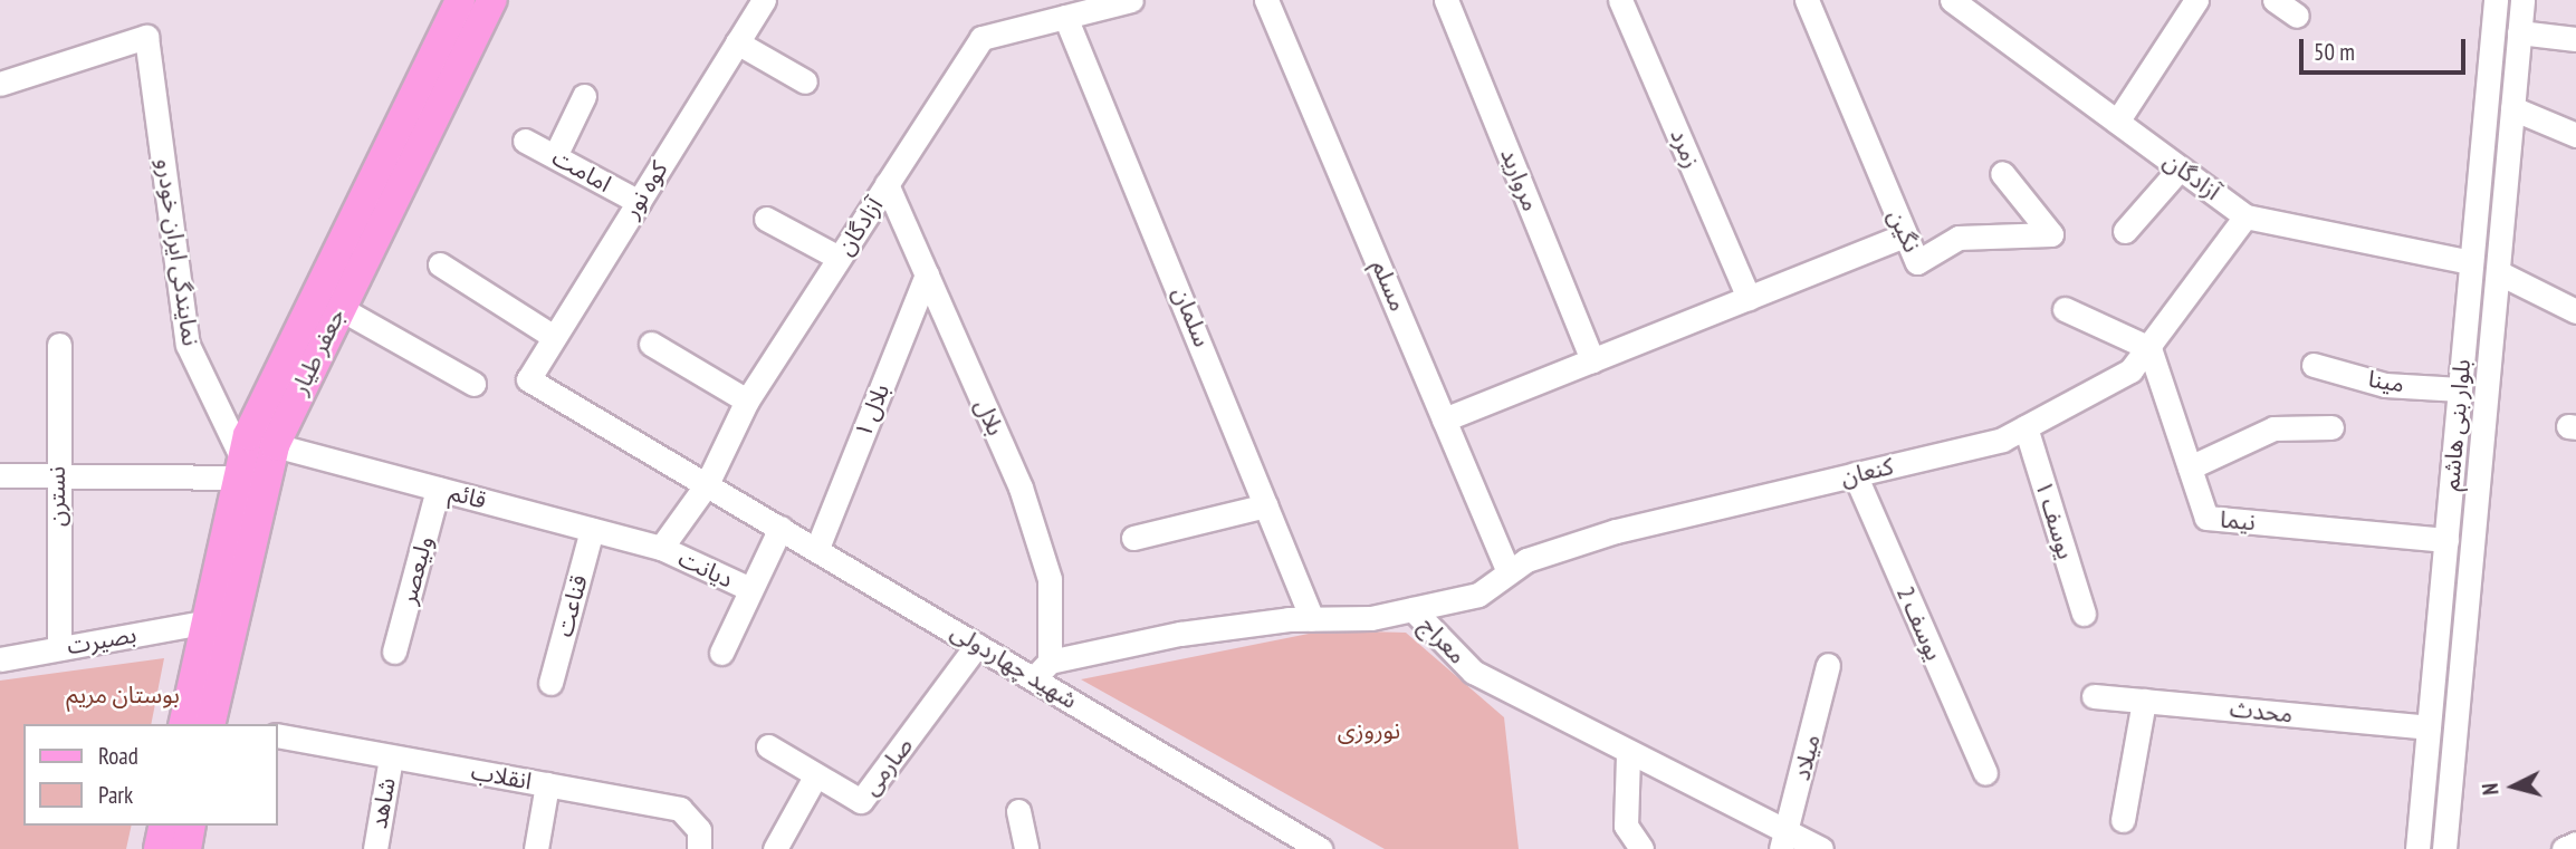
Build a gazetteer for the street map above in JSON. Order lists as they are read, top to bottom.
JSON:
{
  "streets": {
    "main road": ["جعفر طیار"],
    "street": [
      "زمرد",
      "امامت",
      "آزادگان",
      "مروارید",
      "کوه نور",
      "نگین",
      "نمایندگی ایران خودرو",
      "مسلم",
      "سلمان",
      "مینا",
      "بلال ۱",
      "بلال",
      "بلوار بنی هاشم",
      "کنعان",
      "نسترن",
      "قائم",
      "یوسف ۱",
      "نیما",
      "دیانت",
      "ولیعصر",
      "قناعت",
      "یوسف 2",
      "بصیرت",
      "معراج",
      "شهید چهاردولی",
      "محدث",
      "میلاد",
      "صارمی",
      "انقلاب",
      "شاهد"
    ]
  },
  "crossings": [
    ["امامت", "کوه نور"],
    ["آزادگان", "سلمان"],
    ["آزادگان", "بلال"],
    ["آزادگان", "بلوار بنی هاشم"],
    ["آزادگان", "کنعان"],
    ["آزادگان", "قائم"],
    ["آزادگان", "دیانت"],
    ["آزادگان", "شهید چهاردولی"],
    ["کوه نور", "شهید چهاردولی"],
    ["نمایندگی ایران خودرو", "جعفر طیار"],
    ["مسلم", "کنعان"],
    ["سلمان", "معراج"],
    ["جعفر طیار", "قائم"],
    ["جعفر طیار", "بصیرت"],
    ["مینا", "بلوار بنی هاشم"],
    ["بلال ۱", "بلال"],
    ["بلال ۱", "شهید چهاردولی"],
    ["بلال", "معراج"],
    ["بلال", "شهید چهاردولی"],
    ["بلوار بنی هاشم", "نیما"],
    ["بلوار بنی هاشم", "محدث"],
    ["کنعان", "یوسف ۱"],
    ["کنعان", "نیما"],
    ["کنعان", "یوسف 2"],
    ["کنعان", "معراج"],
    ["نسترن", "بصیرت"],
    ["قائم", "دیانت"],
    ["قائم", "ولیعصر"],
    ["قائم", "قناعت"],
    ["دیانت", "شهید چهاردولی"],
    ["معراج", "شهید چهاردولی"],
    ["معراج", "میلاد"],
    ["شهید چهاردولی", "صارمی"],
    ["انقلاب", "شاهد"]
  ],
  "parks": ["بوستان مریم", "نوروزی"],
  "legend": ["Road", "Park"],
  "scale_bar": "50 m",
  "north": "left"
}
